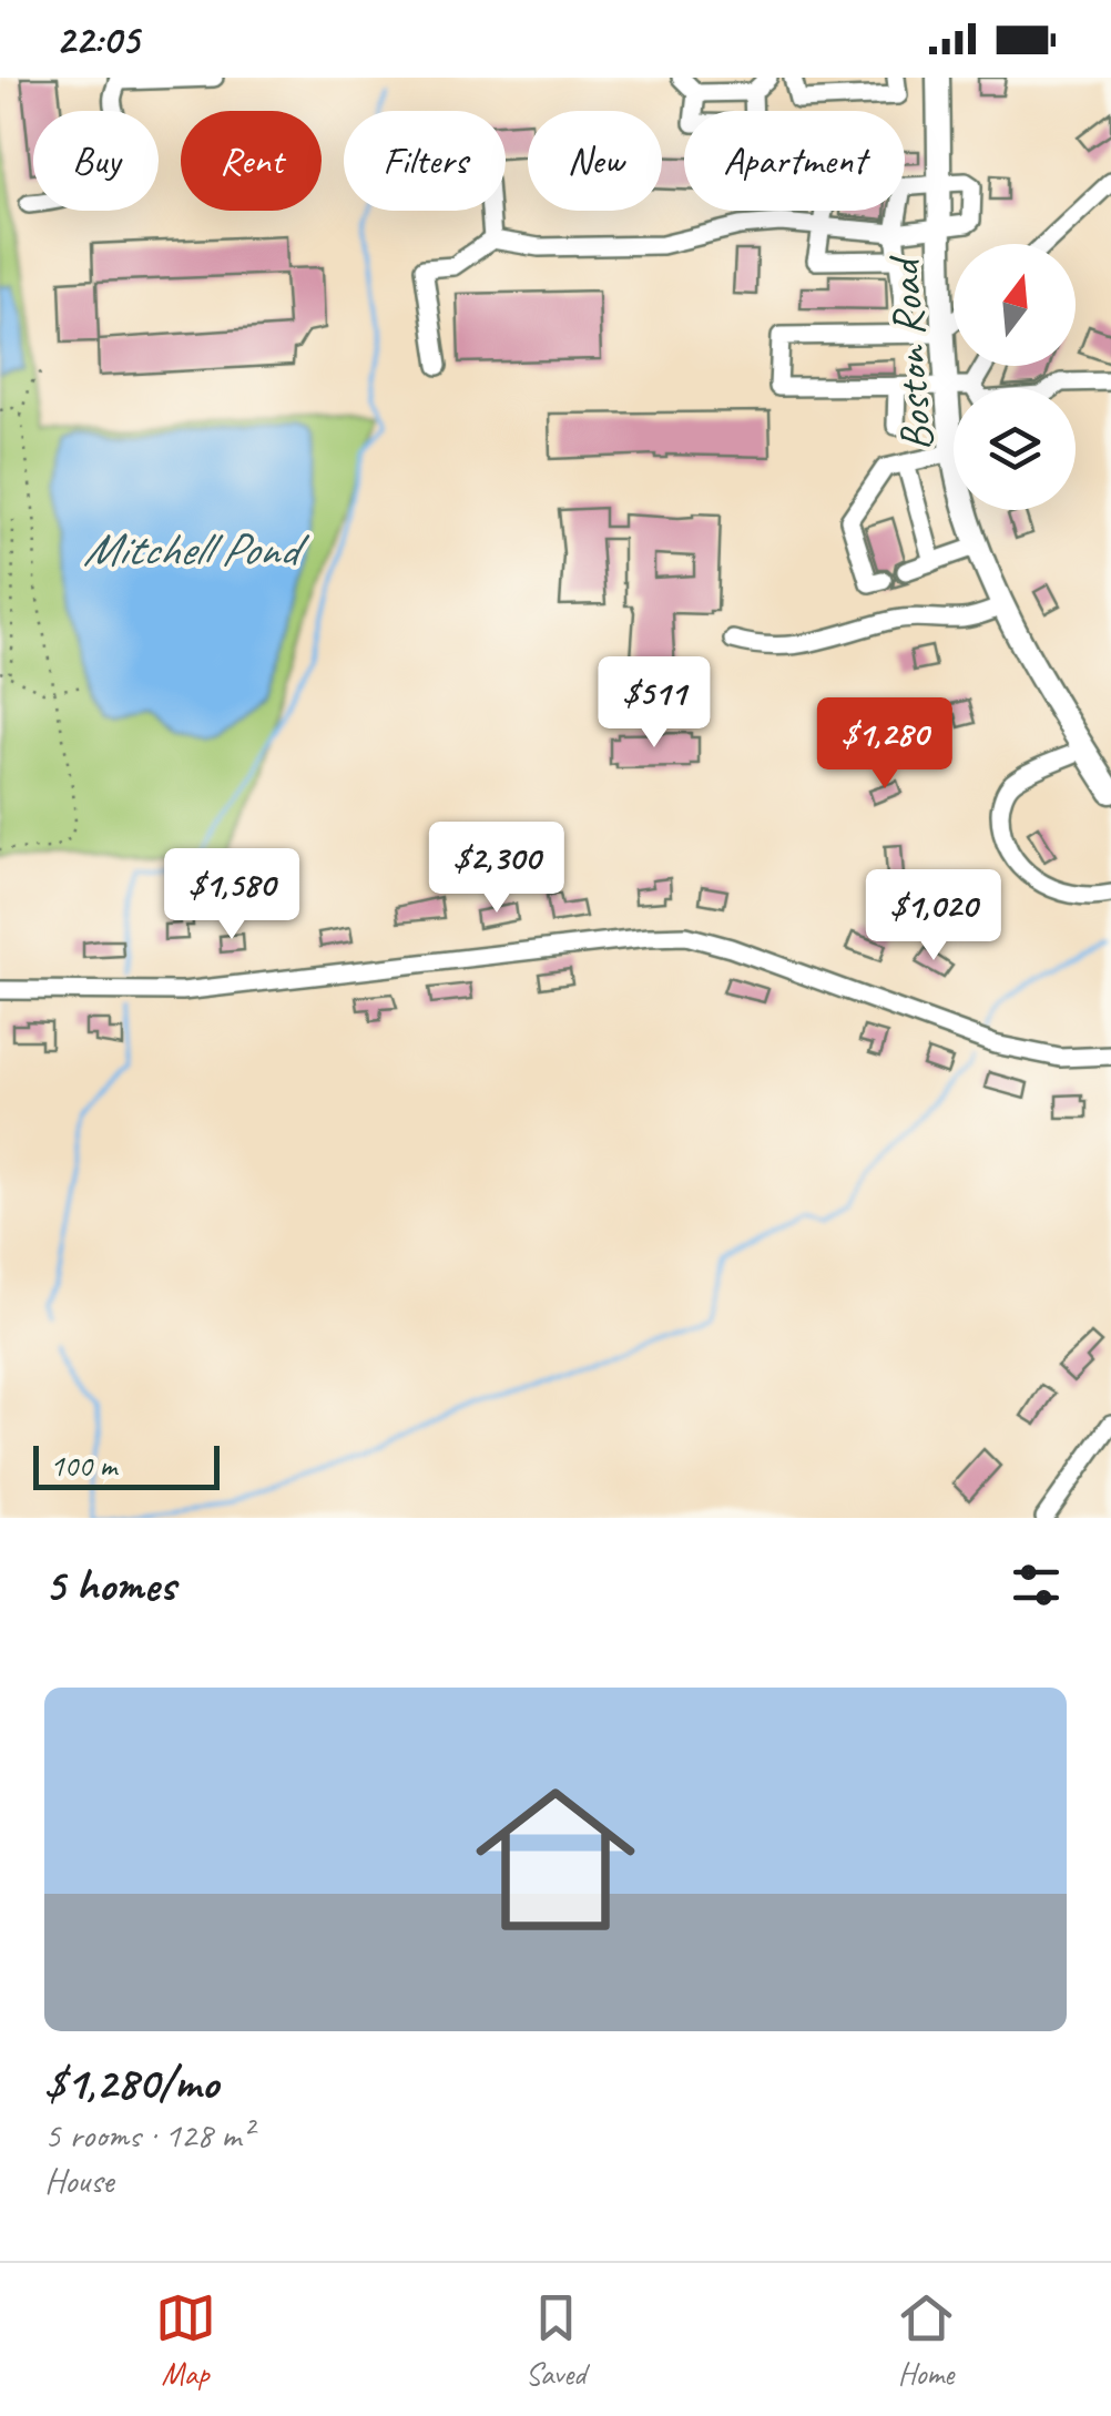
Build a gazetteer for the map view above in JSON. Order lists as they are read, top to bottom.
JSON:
{
  "streets": {
    "main road": ["Boston Road"]
  },
  "water": ["Mitchell Pond"],
  "scale_bar": "100 m",
  "north": "top",
  "page": {
    "status": "22:05",
    "chip": [
      "Buy",
      "Rent",
      "Filters",
      "New",
      "Apartment"
    ],
    "price": [
      "$511",
      "$1,280",
      "$2,300",
      "$1,580",
      "$1,020"
    ],
    "scale": "100 m",
    "heading": "5 homes",
    "list": [
      {
        "name": "$1,280/mo",
        "note": "5 rooms · 128 m² · House"
      }
    ],
    "tabs": ["Map", "Saved", "Home"]
  }
}
